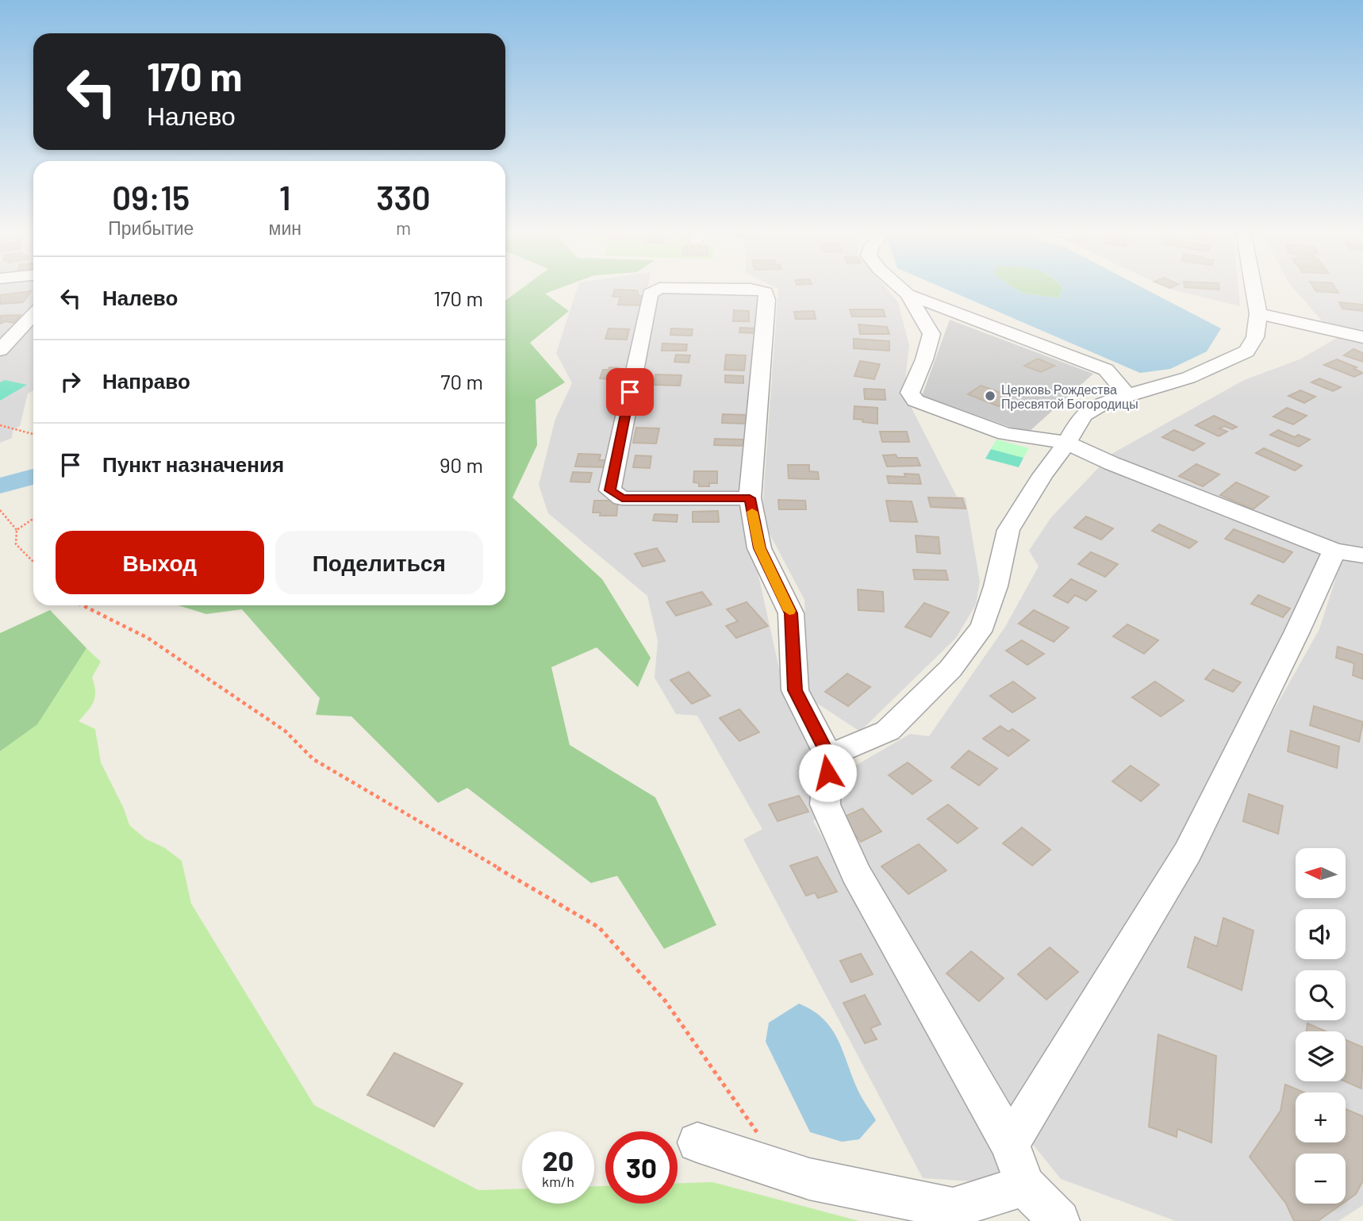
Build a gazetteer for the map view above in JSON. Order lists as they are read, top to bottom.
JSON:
{
  "places": ["Церковь Рождества Пресвятой Богородицы"],
  "north": "left",
  "page": {
    "turn": ["170 m", "Налево"],
    "eta": [
      "09:15",
      "Прибытие",
      "1",
      "мин",
      "330",
      "m"
    ],
    "list": [
      {
        "name": "Налево",
        "value": "170 m"
      },
      {
        "name": "Направо",
        "value": "70 m"
      },
      {
        "name": "Пункт назначения",
        "value": "90 m"
      }
    ],
    "buttons": ["Выход", "Поделиться"],
    "map_buttons": ["+", "−"],
    "speed": "20 km/h",
    "limit": "30"
  }
}
